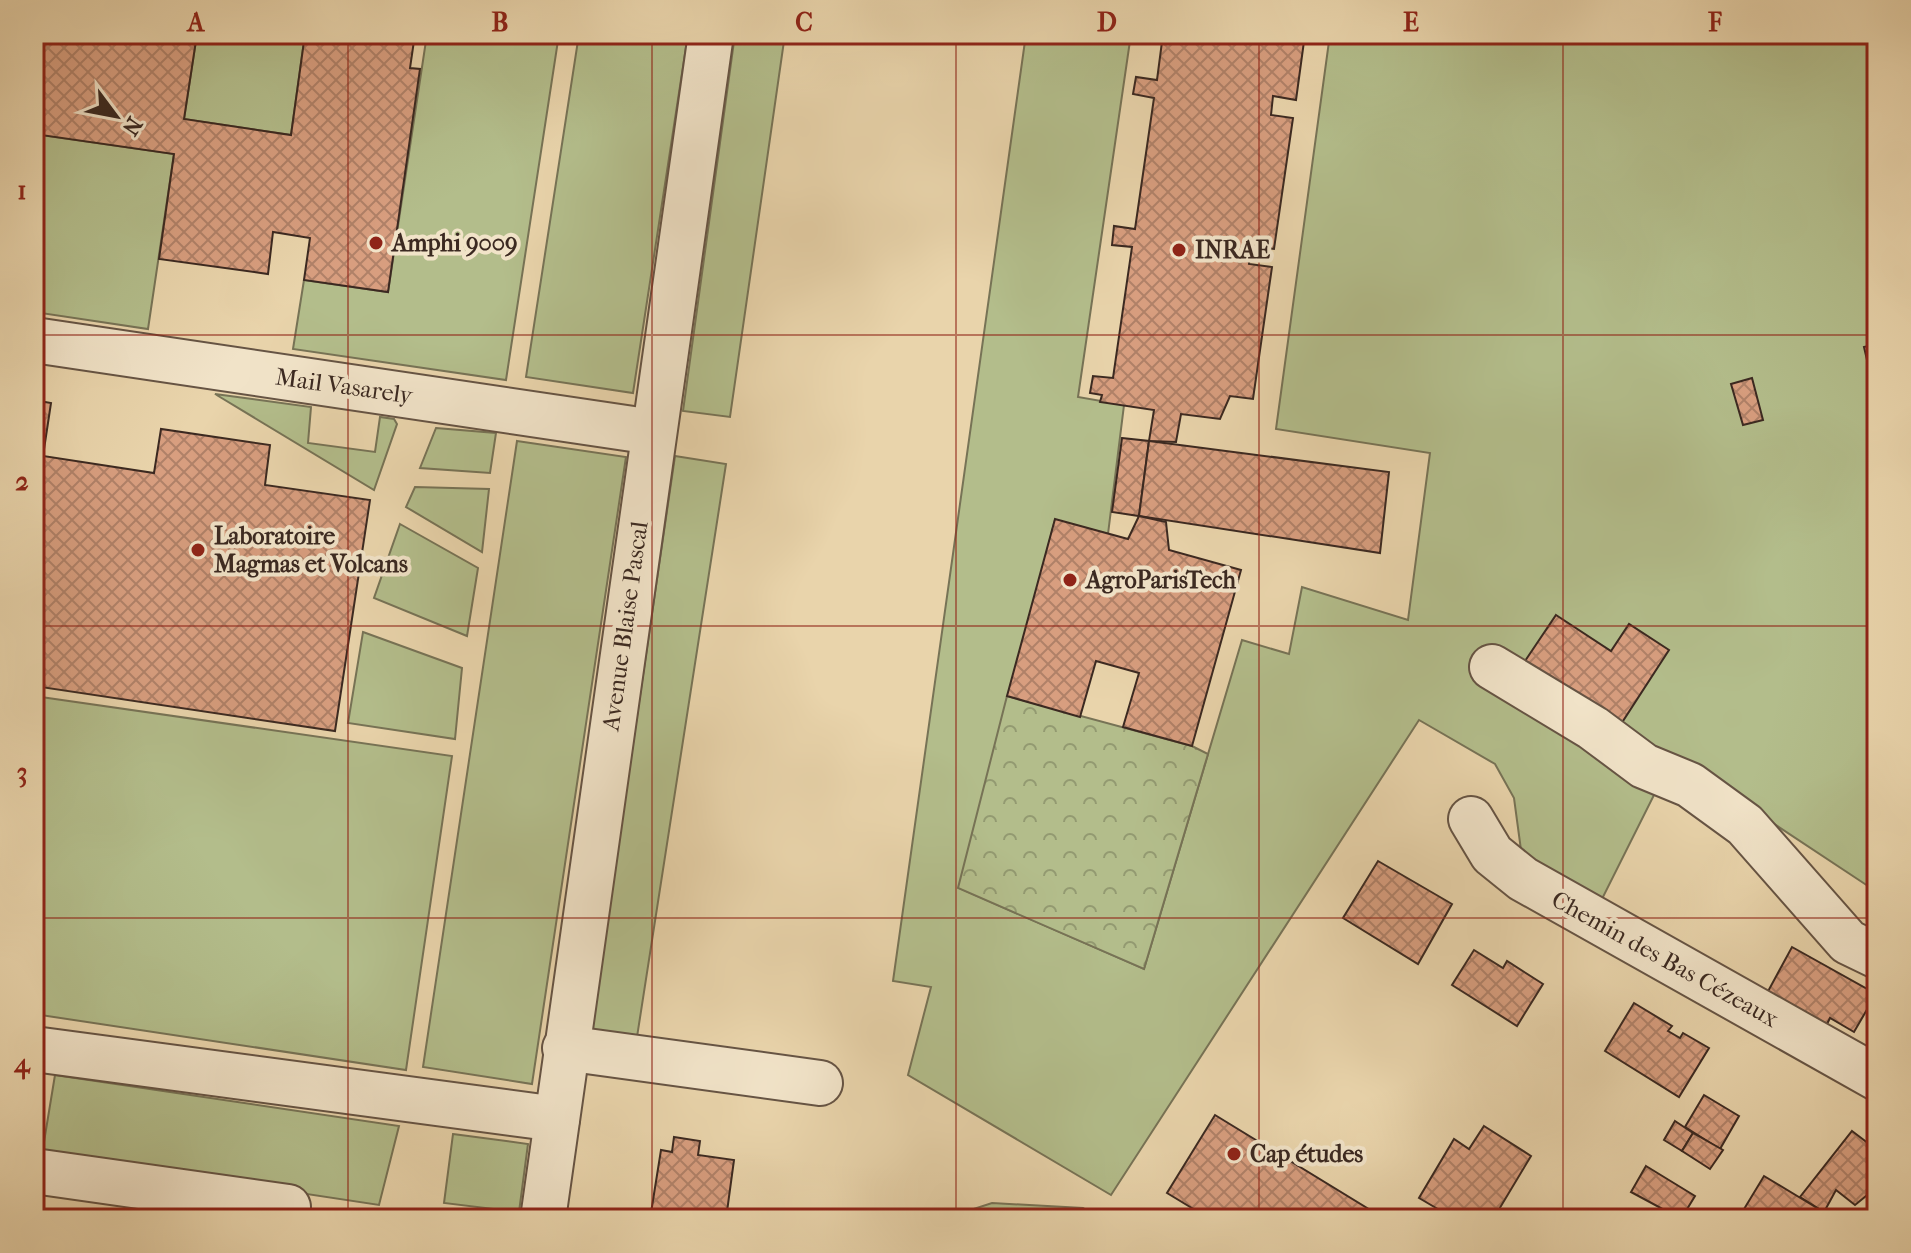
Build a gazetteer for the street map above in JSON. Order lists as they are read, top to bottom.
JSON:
{
  "streets": {
    "street": ["Mail Vasarely", "Avenue Blaise Pascal", "Chemin des Bas Cézeaux"]
  },
  "crossings": [
    ["Mail Vasarely", "Avenue Blaise Pascal"]
  ],
  "places": [
    "Amphi 9009",
    "INRAE",
    "Laboratoire Magmas et Volcans",
    "AgroParisTech",
    "Cap études"
  ],
  "north": "bottom right",
  "grid": {
    "columns": [
      "A",
      "B",
      "C",
      "D",
      "E",
      "F"
    ],
    "rows": [
      "1",
      "2",
      "3",
      "4"
    ]
  }
}
